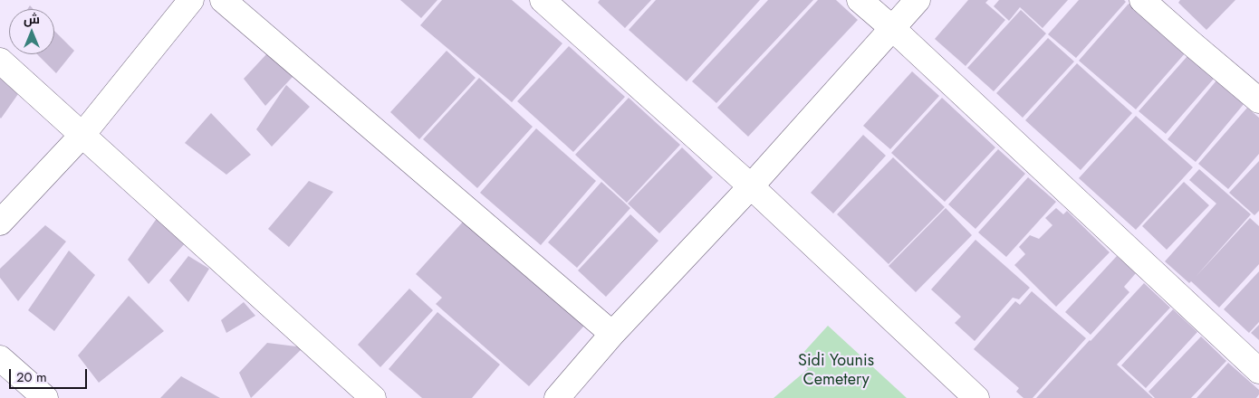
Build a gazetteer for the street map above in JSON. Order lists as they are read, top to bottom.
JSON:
{
  "parks": ["Sidi Younis Cemetery"],
  "scale_bar": "20 m",
  "north": "top"
}
